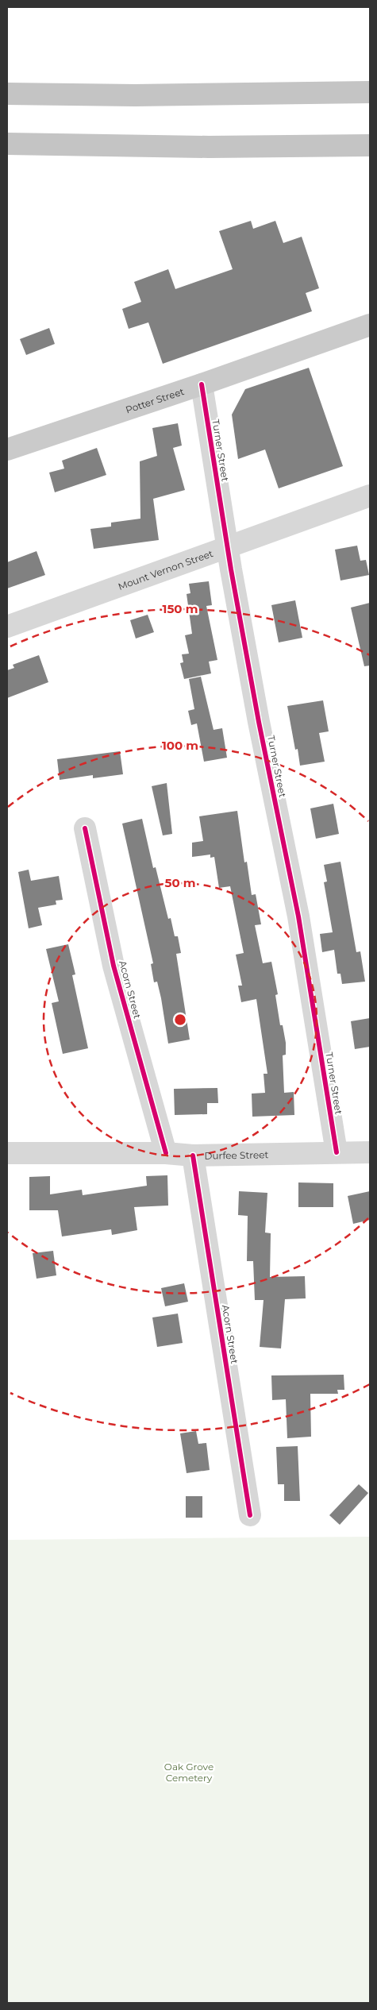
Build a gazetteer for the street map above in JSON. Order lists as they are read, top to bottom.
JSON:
{
  "streets": {
    "main road": ["Potter Street"],
    "street": [
      "Turner Street",
      "Mount Vernon Street",
      "Acorn Street",
      "Durfee Street"
    ]
  },
  "crossings": [
    ["Potter Street", "Turner Street"],
    ["Turner Street", "Mount Vernon Street"],
    ["Turner Street", "Durfee Street"],
    ["Acorn Street", "Durfee Street"]
  ],
  "parks": ["Oak Grove Cemetery"],
  "rings": ["150 m", "100 m", "50 m"]
}
